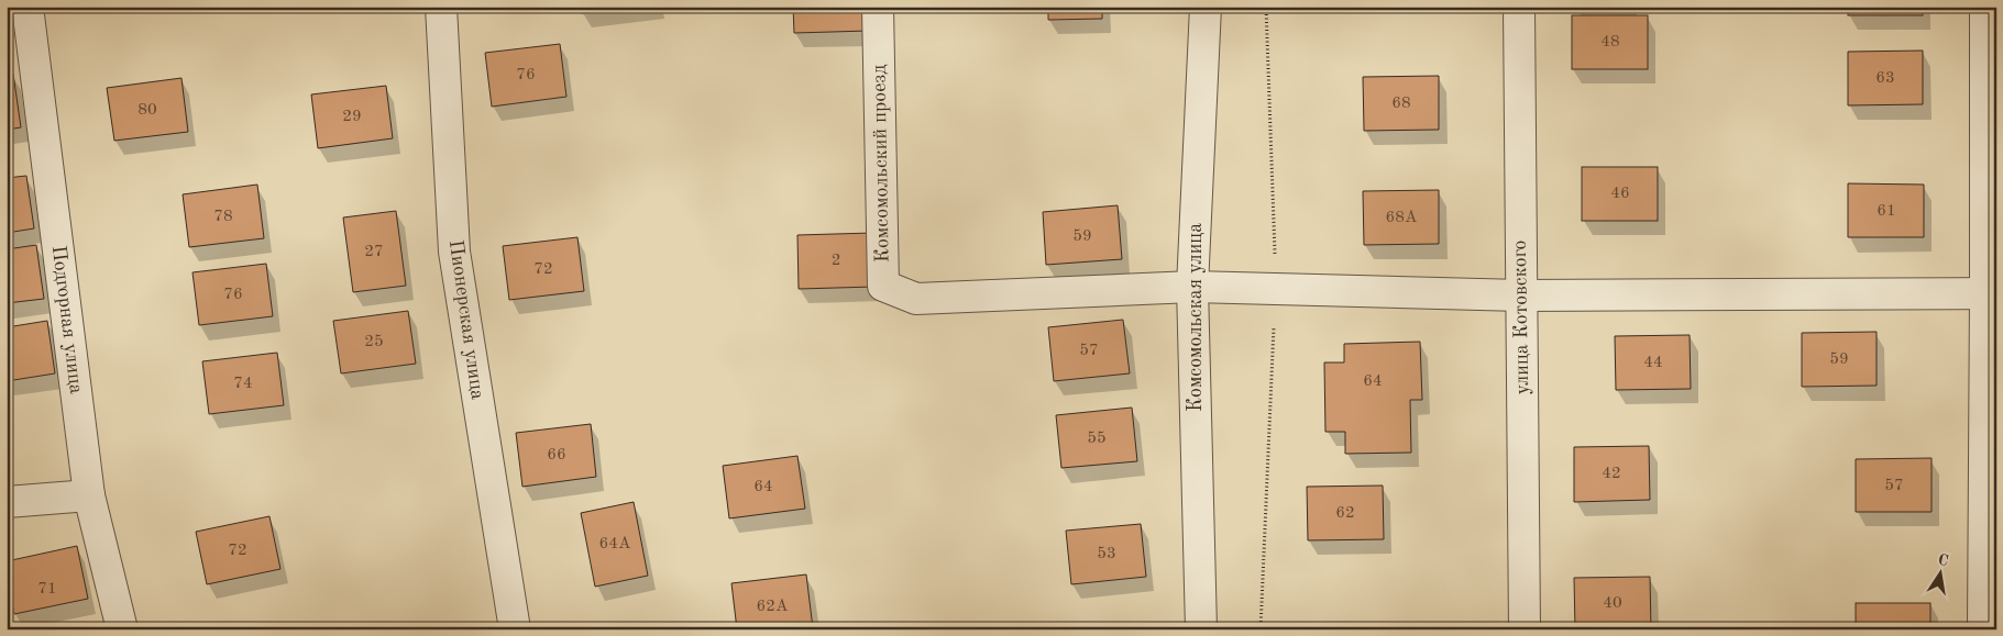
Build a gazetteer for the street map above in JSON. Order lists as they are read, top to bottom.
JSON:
{
  "streets": {
    "street": [
      "Комсомольский проезд",
      "Комсомольская улица",
      "улица Котовского",
      "Подгорная улица",
      "Пионерская улица"
    ]
  },
  "crossings": [
    ["Комсомольский проезд", "Комсомольская улица"]
  ],
  "house_numbers": [
    "48",
    "76",
    "63",
    "68",
    "80",
    "29",
    "46",
    "61",
    "78",
    "68А",
    "59",
    "27",
    "2",
    "72",
    "76",
    "25",
    "57",
    "59",
    "44",
    "64",
    "74",
    "55",
    "66",
    "42",
    "57",
    "64",
    "62",
    "64А",
    "72",
    "53",
    "71",
    "40",
    "62А"
  ],
  "north": "top"
}
